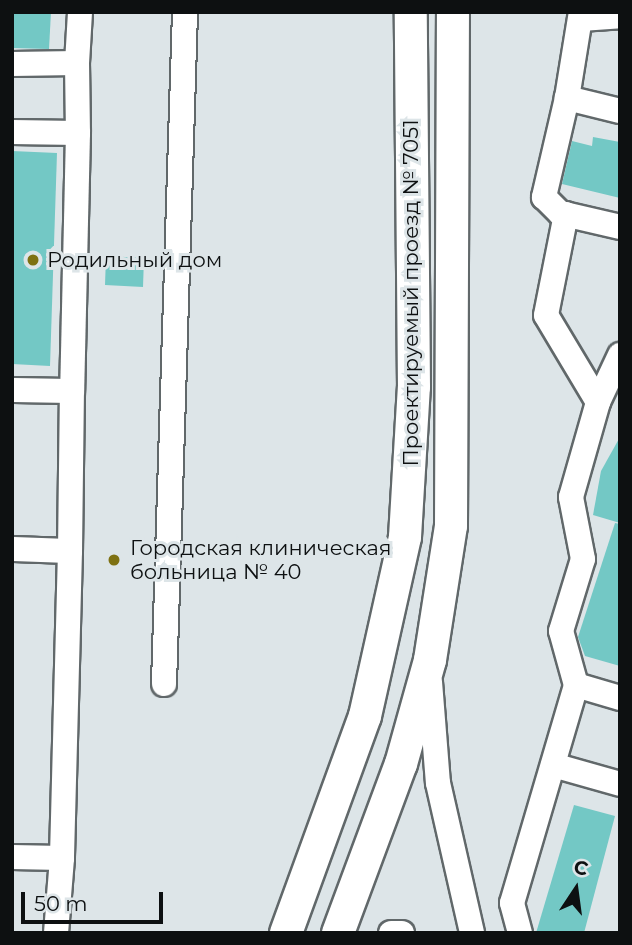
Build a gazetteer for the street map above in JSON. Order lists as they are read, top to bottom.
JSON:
{
  "streets": {
    "main road": ["Проектируемый проезд № 7051"]
  },
  "places": ["Родильный дом", "Городская клиническая больница № 40"],
  "scale_bar": "50 m",
  "north": "top"
}
